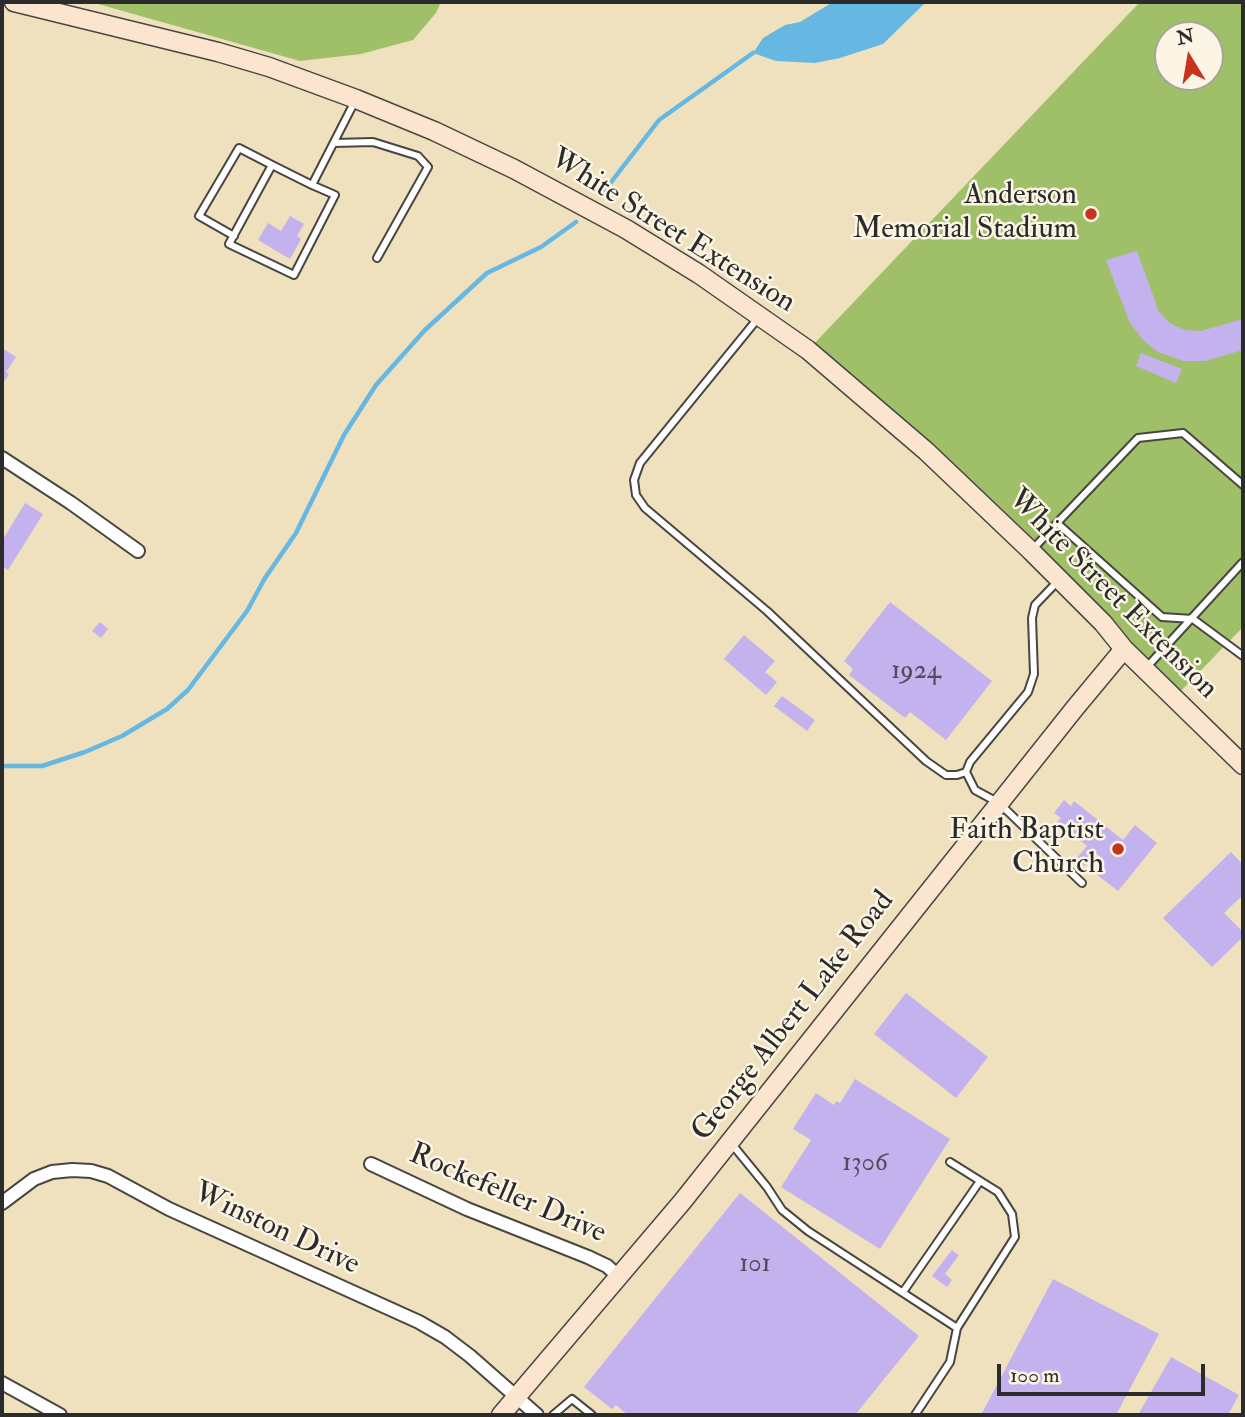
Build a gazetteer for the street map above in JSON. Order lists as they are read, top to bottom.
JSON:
{
  "streets": {
    "street": [
      "White Street Extension",
      "George Albert Lake Road",
      "Rockefeller Drive",
      "Winston Drive"
    ]
  },
  "crossings": [
    ["White Street Extension", "George Albert Lake Road"],
    ["George Albert Lake Road", "Rockefeller Drive"],
    ["George Albert Lake Road", "Winston Drive"]
  ],
  "places": ["Anderson Memorial Stadium", "Faith Baptist Church"],
  "house_numbers": ["1924", "1306", "101"],
  "scale_bar": "100 m",
  "north": "top"
}
